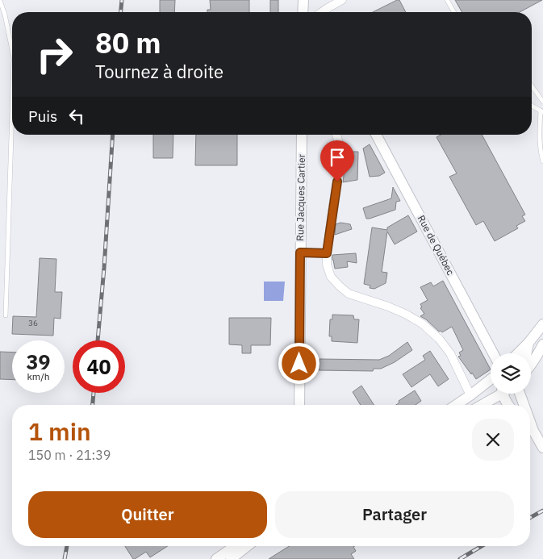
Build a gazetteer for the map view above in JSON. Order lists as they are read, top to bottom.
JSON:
{
  "streets": {
    "street": ["Rue Jacques Cartier", "Rue de Québec"]
  },
  "house_numbers": ["36"],
  "page": {
    "turn": ["80 m", "Tournez à droite"],
    "then": "Puis",
    "speed": "39 km/h",
    "limit": "40",
    "heading": ["1 min", "150 m · 21:39"],
    "buttons": ["Quitter", "Partager"]
  }
}
